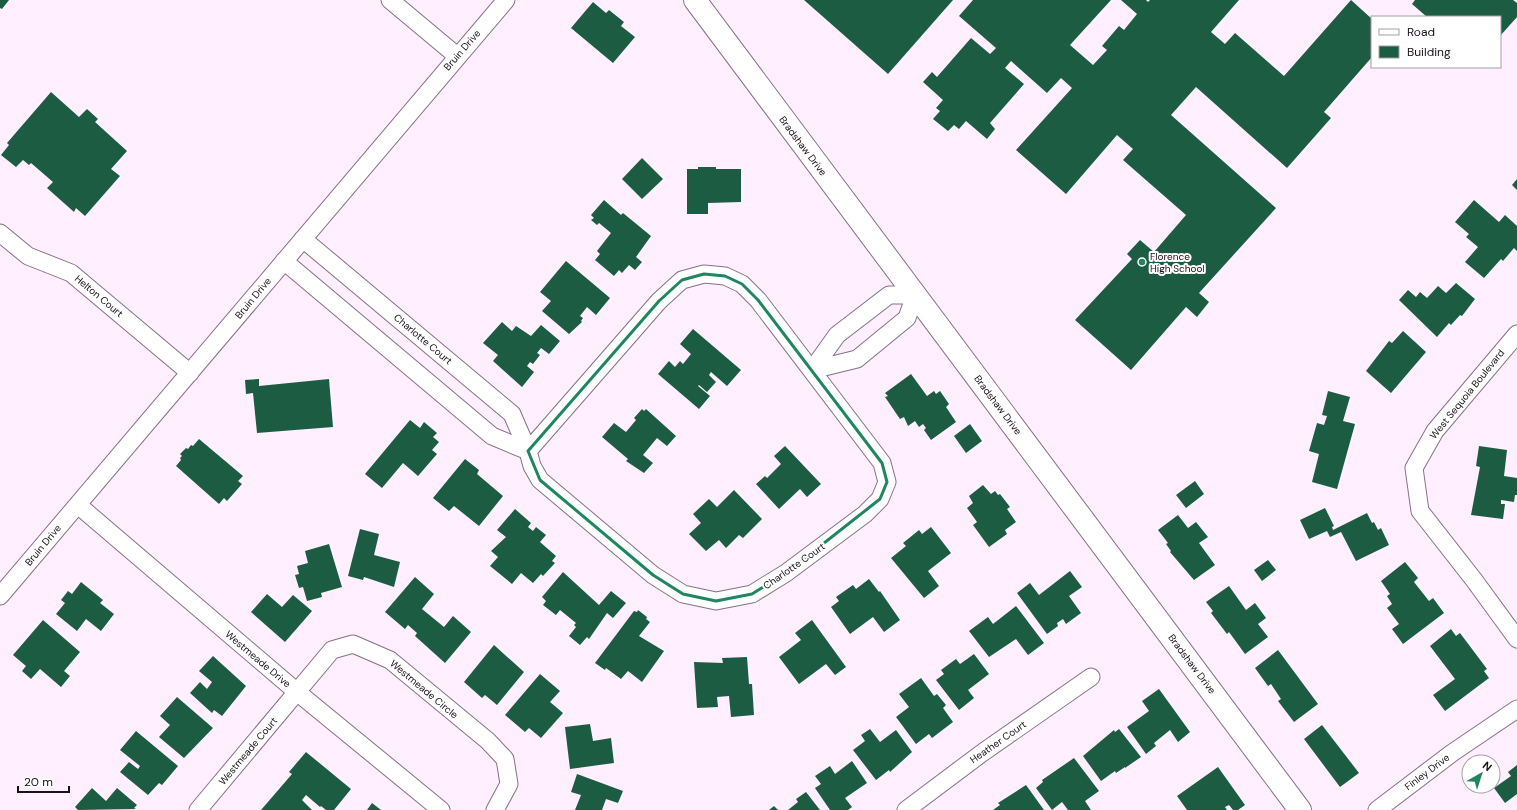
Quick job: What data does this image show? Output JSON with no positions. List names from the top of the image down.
{
  "streets": {
    "street": [
      "Bruin Drive",
      "Bradshaw Drive",
      "Helton Court",
      "Charlotte Court",
      "West Sequoia Boulevard",
      "Westmeade Drive",
      "Westmeade Circle",
      "Heather Court",
      "Westmeade Court",
      "Finley Drive"
    ]
  },
  "crossings": [
    ["Bruin Drive", "Helton Court"],
    ["Bruin Drive", "Charlotte Court"],
    ["Bruin Drive", "Westmeade Drive"],
    ["Westmeade Drive", "Westmeade Circle"],
    ["Westmeade Drive", "Westmeade Court"],
    ["Westmeade Circle", "Westmeade Court"]
  ],
  "places": ["Florence High School"],
  "legend": ["Road", "Building"],
  "scale_bar": "20 m",
  "north": "top right"
}
